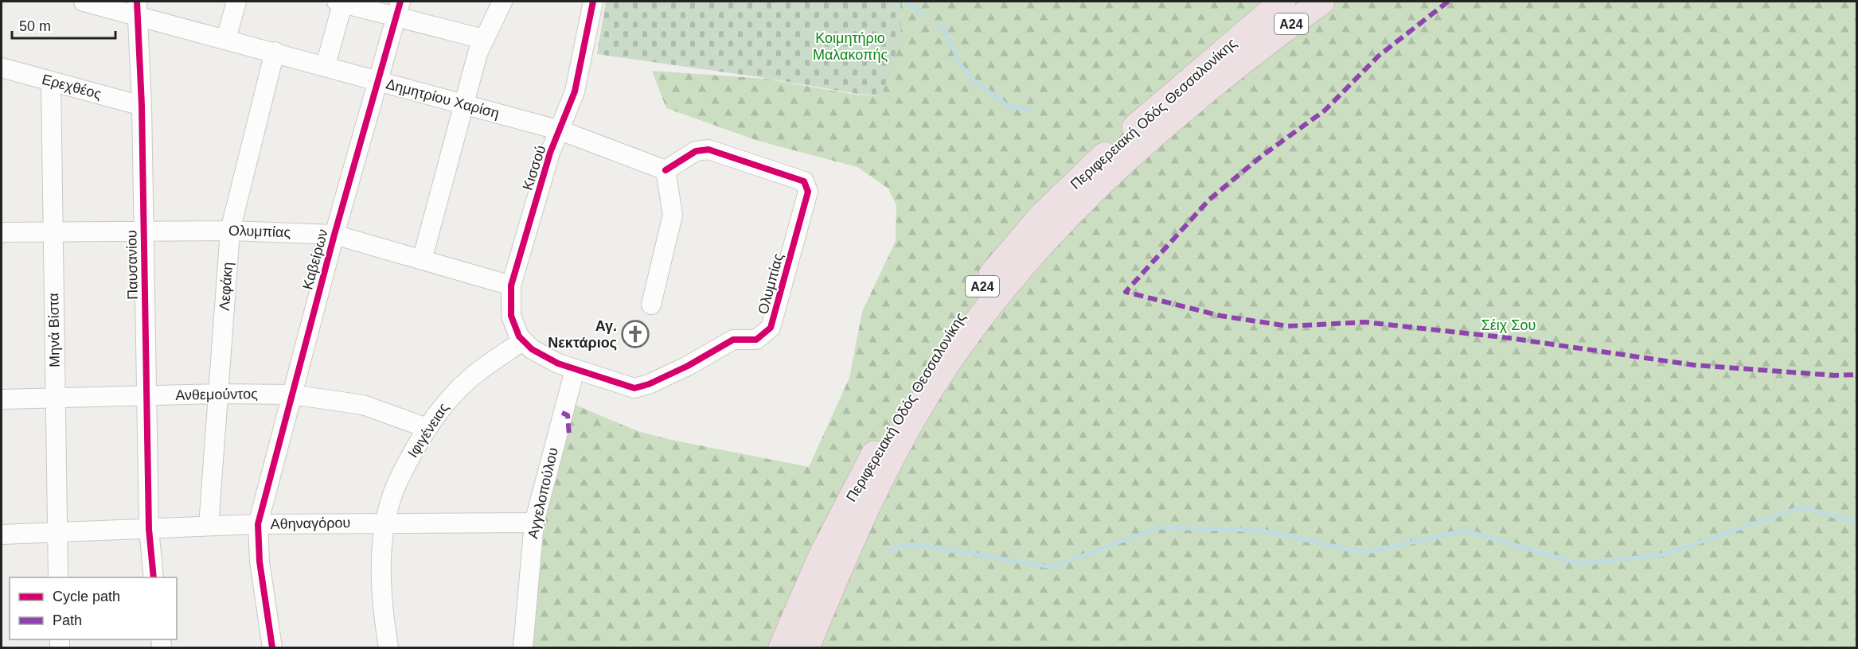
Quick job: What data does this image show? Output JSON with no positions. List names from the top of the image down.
{
  "streets": {
    "highway": ["Α24", "Περιφερειακή Οδός Θεσσαλονίκης"],
    "street": [
      "Ερεχθέος",
      "Δημητρίου Χαρίση",
      "Κισσού",
      "Ολυμπίας",
      "Καβείρων",
      "Παυσανίου",
      "Λεφάκη",
      "Μηνά Βίστα",
      "Ανθεμούντος",
      "Ιφιγένειας",
      "Αγγελοπούλου",
      "Αθηναγόρου"
    ]
  },
  "crossings": [
    ["Ερεχθέος", "Παυσανίου"],
    ["Ερεχθέος", "Μηνά Βίστα"],
    ["Δημητρίου Χαρίση", "Κισσού"],
    ["Δημητρίου Χαρίση", "Ολυμπίας"],
    ["Δημητρίου Χαρίση", "Καβείρων"],
    ["Δημητρίου Χαρίση", "Παυσανίου"],
    ["Δημητρίου Χαρίση", "Λεφάκη"],
    ["Κισσού", "Ολυμπίας"],
    ["Κισσού", "Ιφιγένειας"],
    ["Ολυμπίας", "Καβείρων"],
    ["Ολυμπίας", "Παυσανίου"],
    ["Ολυμπίας", "Λεφάκη"],
    ["Ολυμπίας", "Μηνά Βίστα"],
    ["Ολυμπίας", "Ιφιγένειας"],
    ["Ολυμπίας", "Αγγελοπούλου"],
    ["Καβείρων", "Ανθεμούντος"],
    ["Καβείρων", "Αθηναγόρου"],
    ["Παυσανίου", "Ανθεμούντος"],
    ["Παυσανίου", "Αθηναγόρου"],
    ["Λεφάκη", "Ανθεμούντος"],
    ["Λεφάκη", "Αθηναγόρου"],
    ["Μηνά Βίστα", "Ανθεμούντος"],
    ["Μηνά Βίστα", "Αθηναγόρου"],
    ["Ανθεμούντος", "Ιφιγένειας"],
    ["Ιφιγένειας", "Αθηναγόρου"],
    ["Αγγελοπούλου", "Αθηναγόρου"]
  ],
  "parks": ["Κοιμητήριο Μαλακοπής", "Σέιχ Σου"],
  "places": {
    "church": ["Αγ. Νεκτάριος"]
  },
  "legend": ["Cycle path", "Path"],
  "scale_bar": "50 m"
}
